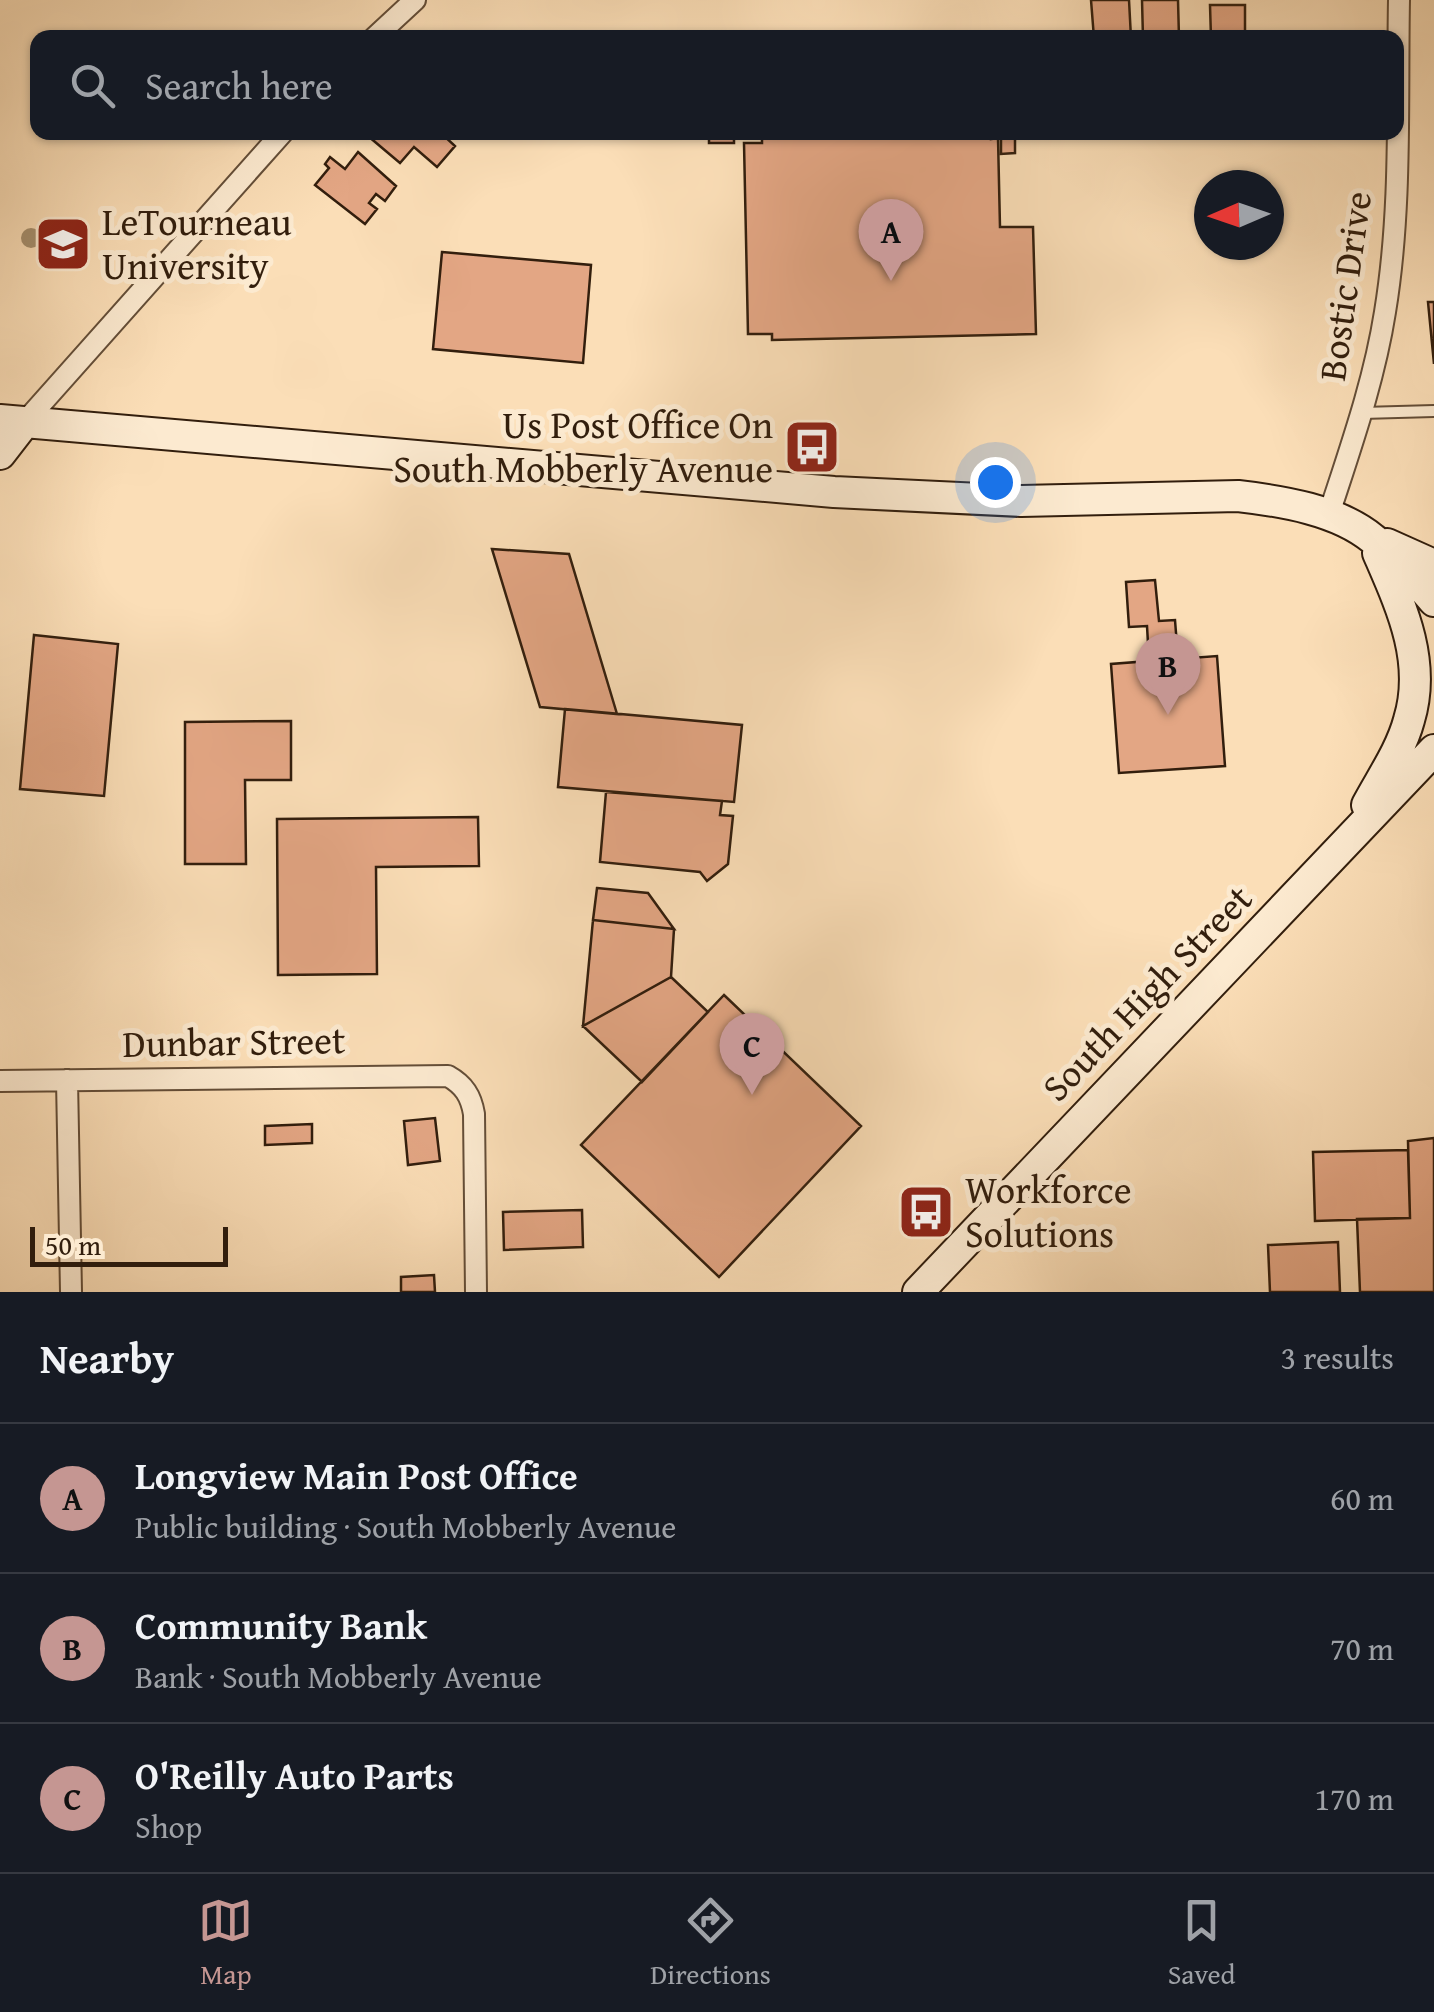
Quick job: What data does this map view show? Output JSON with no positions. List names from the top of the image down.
{
  "streets": {
    "main road": ["South High Street"],
    "street": ["Bostic Drive", "Dunbar Street"]
  },
  "places": {
    "school or university": ["LeTourneau University"],
    "bus stop": ["Us Post Office On South Mobberly Avenue", "Workforce Solutions"]
  },
  "scale_bar": "50 m",
  "north": "left",
  "page": {
    "search": "Search here",
    "pins": ["A", "B", "C"],
    "scale": "50 m",
    "heading": ["Nearby", "3 results"],
    "list": [
      {
        "mark": "A",
        "name": "Longview Main Post Office",
        "note": "Public building · South Mobberly Avenue",
        "value": "60 m"
      },
      {
        "mark": "B",
        "name": "Community Bank",
        "note": "Bank · South Mobberly Avenue",
        "value": "70 m"
      },
      {
        "mark": "C",
        "name": "O'Reilly Auto Parts",
        "note": "Shop",
        "value": "170 m"
      }
    ],
    "nav": ["Map", "Directions", "Saved"]
  }
}
